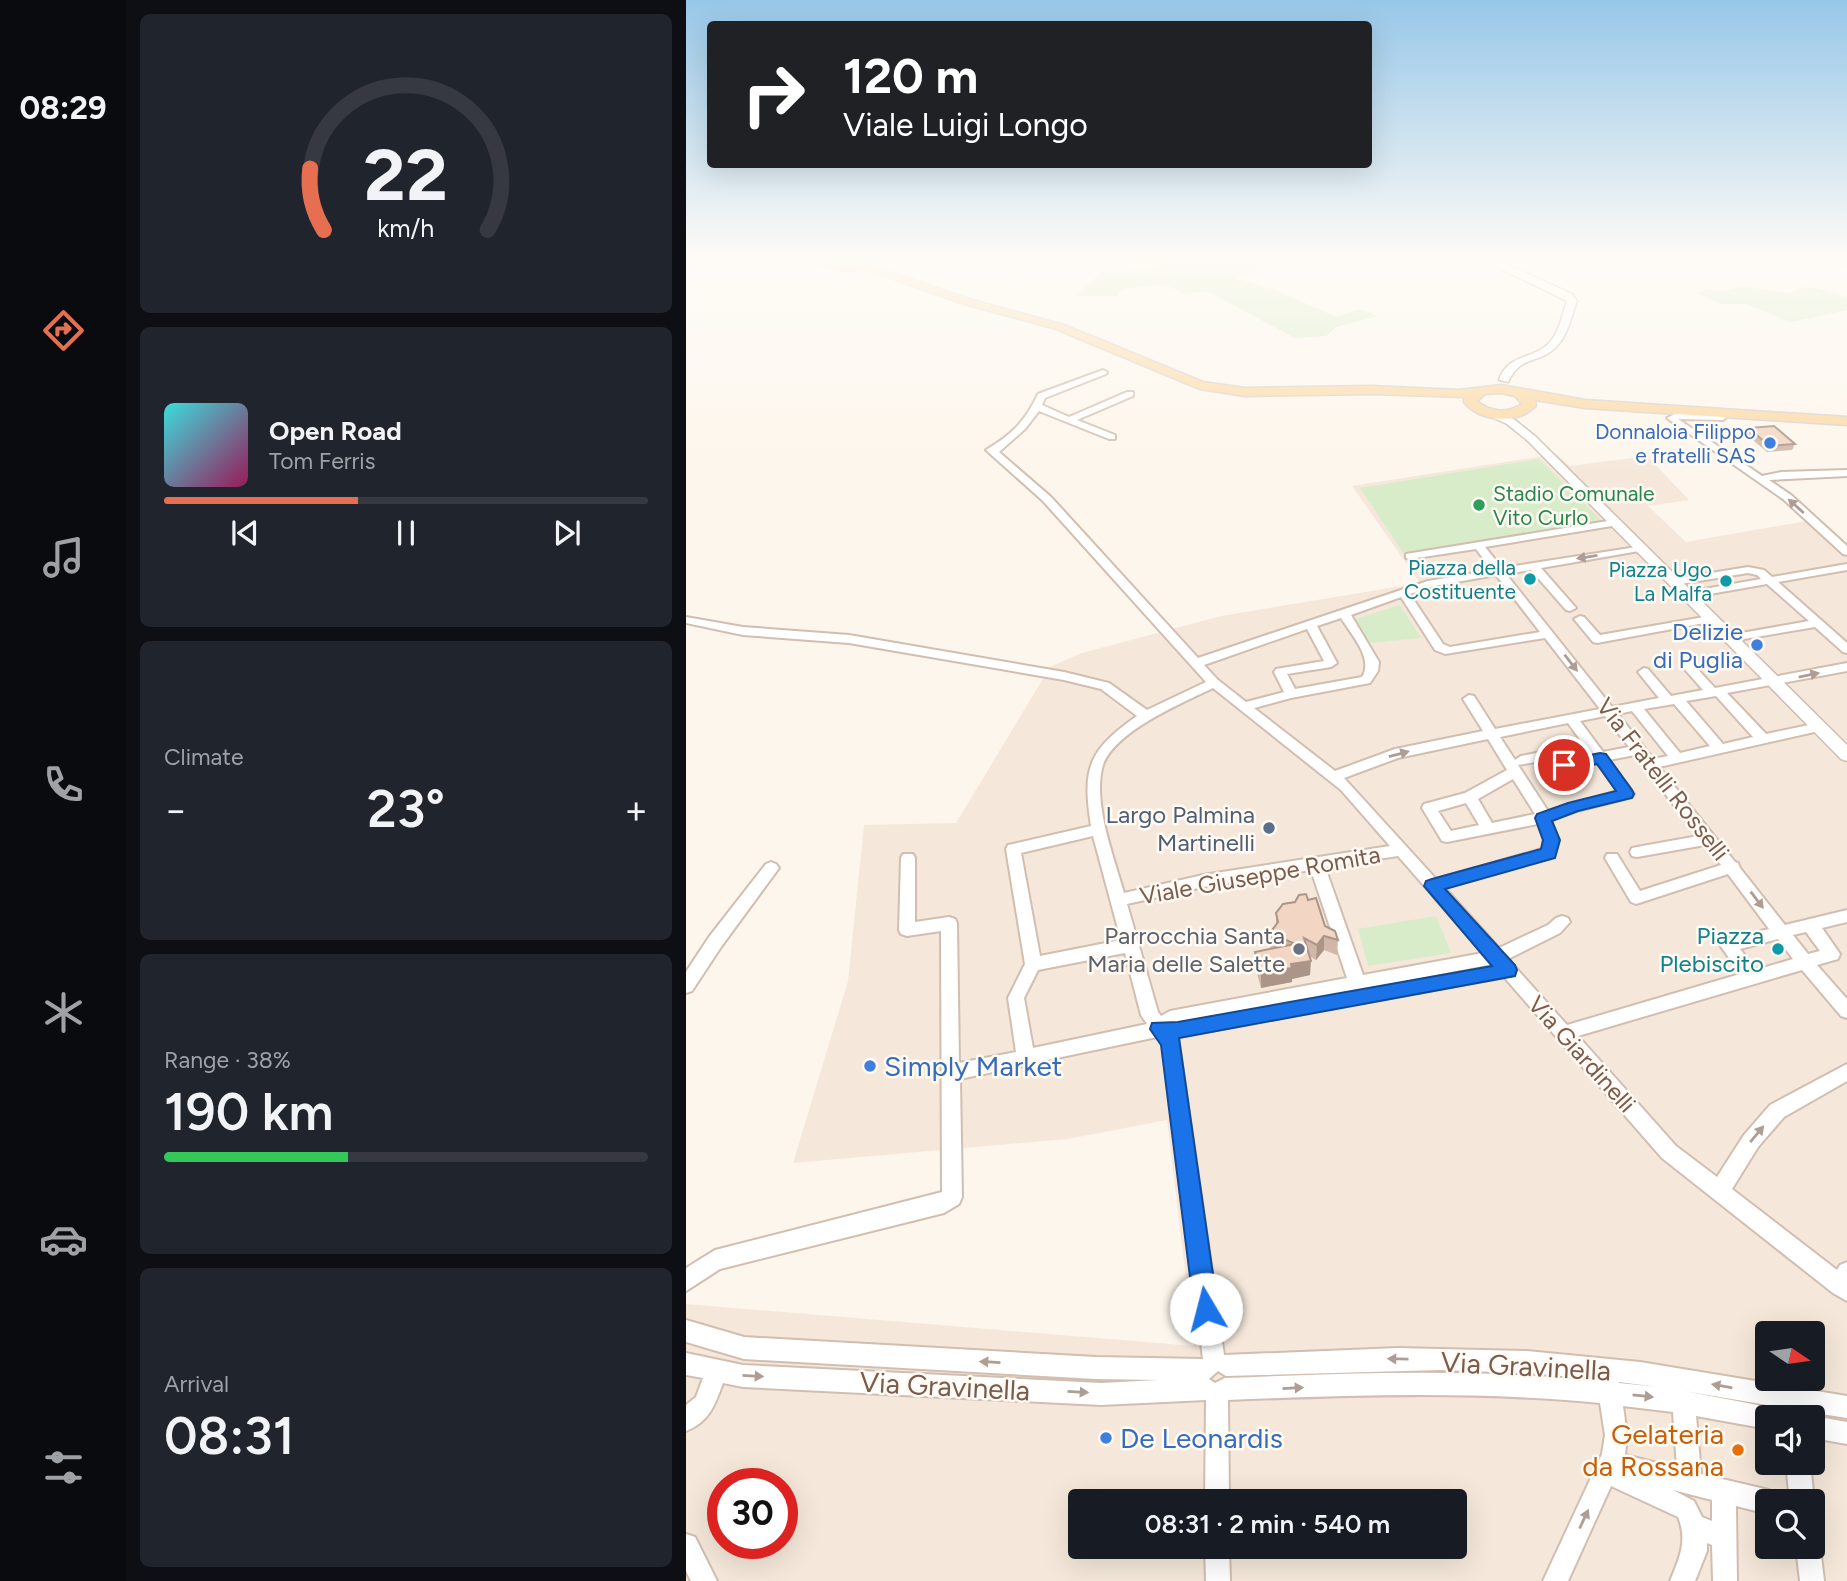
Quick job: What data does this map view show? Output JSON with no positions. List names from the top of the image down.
{
  "streets": {
    "street": [
      "Via Fratelli Rosselli",
      "Viale Giuseppe Romita",
      "Via Giardinelli",
      "Via Gravinella"
    ]
  },
  "crossings": [
    ["Viale Giuseppe Romita", "Via Giardinelli"]
  ],
  "places": [
    "Donnaloia Filippo e fratelli SAS",
    "Stadio Comunale Vito Curlo",
    "Piazza della Costituente",
    "Piazza Ugo La Malfa",
    "Delizie di Puglia",
    "Largo Palmina Martinelli",
    "Parrocchia Santa Maria delle Salette",
    "Piazza Plebiscito",
    "Simply Market",
    "De Leonardis",
    "Gelateria da Rossana"
  ],
  "north": "right",
  "page": {
    "tabs": "08:29",
    "turn": ["120 m", "Viale Luigi Longo"],
    "song": ["Open Road", "Tom Ferris"],
    "tile": [
      "Climate",
      ["Range · 38%", "190 km"],
      ["Arrival", "08:31"]
    ],
    "heat": ["−", "23°", "+"],
    "limit": "30",
    "trip": "08:31 · 2 min · 540 m",
    "gauge": ["22", "km/h"]
  }
}
